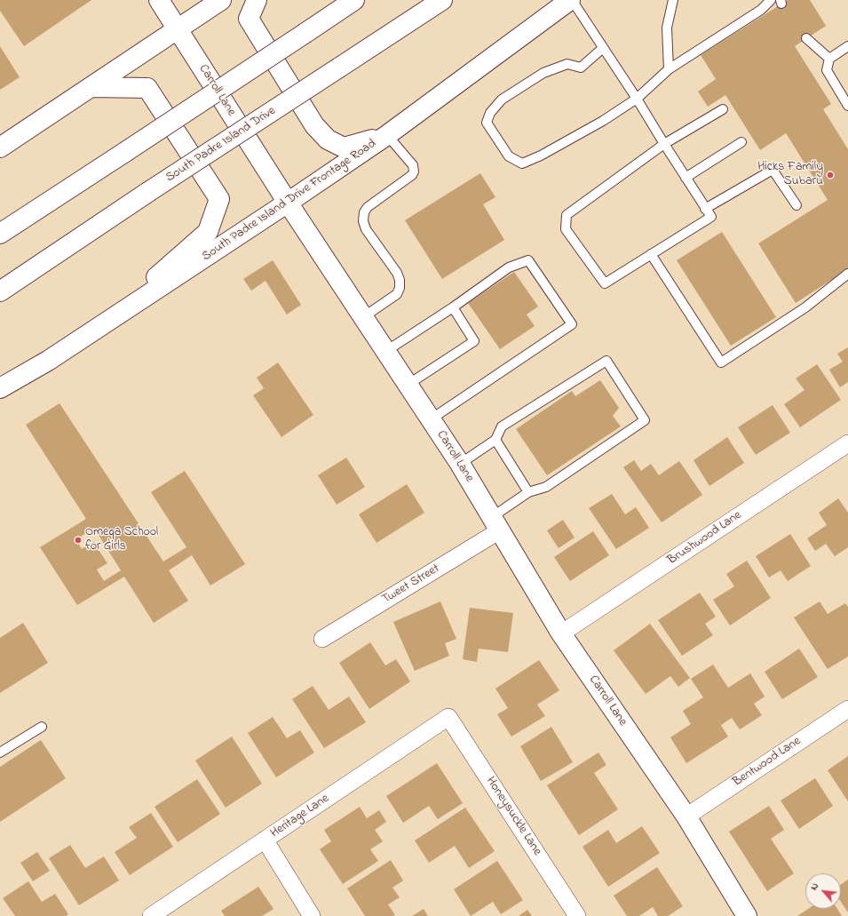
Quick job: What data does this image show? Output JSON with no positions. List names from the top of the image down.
{
  "streets": {
    "main road": ["Carroll Lane", "South Padre Island Drive", "South Padre Island Drive Frontage Road"],
    "street": [
      "Brushwood Lane",
      "Tweet Street",
      "Bentwood Lane",
      "Heritage Lane",
      "Honeysuckle Lane"
    ]
  },
  "crossings": [
    ["Carroll Lane", "South Padre Island Drive Frontage Road"],
    ["Carroll Lane", "Brushwood Lane"],
    ["Carroll Lane", "Tweet Street"],
    ["Carroll Lane", "Bentwood Lane"],
    ["Heritage Lane", "Honeysuckle Lane"]
  ],
  "places": ["Hicks Family Subaru", "Omega School for Girls"],
  "north": "top left"
}
